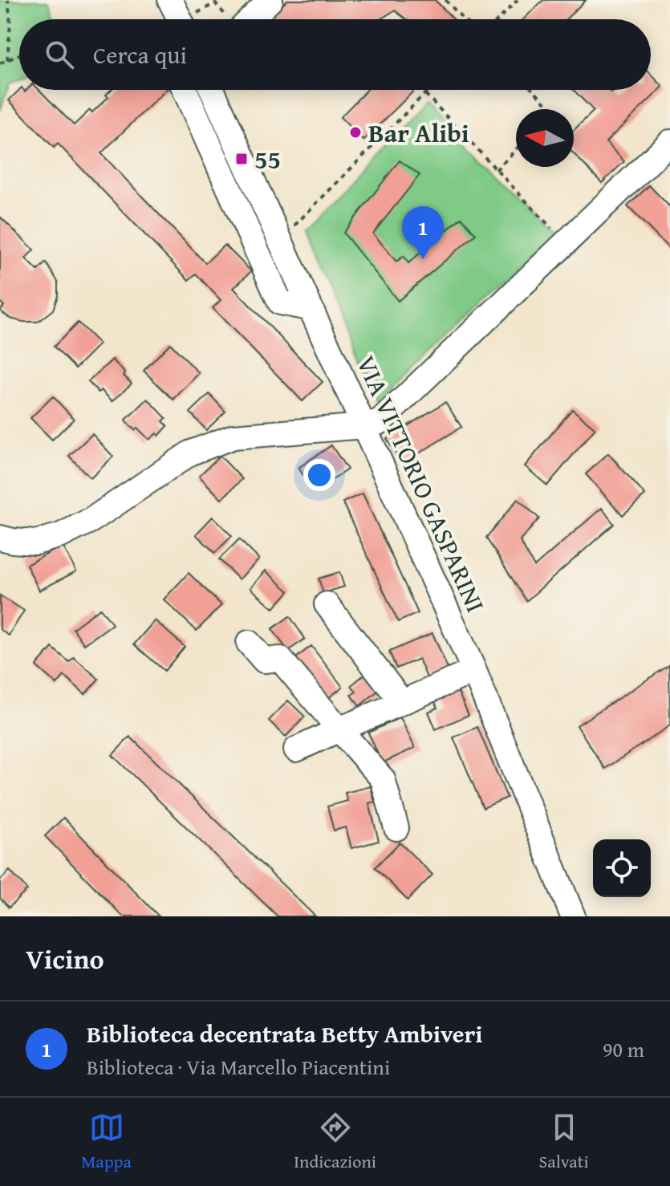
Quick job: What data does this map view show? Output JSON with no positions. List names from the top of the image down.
{
  "streets": {
    "street": ["VIA VITTORIO GASPARINI"]
  },
  "places": {
    "other": ["Bar Alibi"],
    "transit": ["55"]
  },
  "north": "left",
  "page": {
    "search": "Cerca qui",
    "pins": "1",
    "heading": "Vicino",
    "list": [
      {
        "mark": "1",
        "name": "Biblioteca decentrata Betty Ambiveri",
        "note": "Biblioteca · Via Marcello Piacentini",
        "value": "90 m"
      }
    ],
    "nav": ["Mappa", "Indicazioni", "Salvati"]
  }
}
